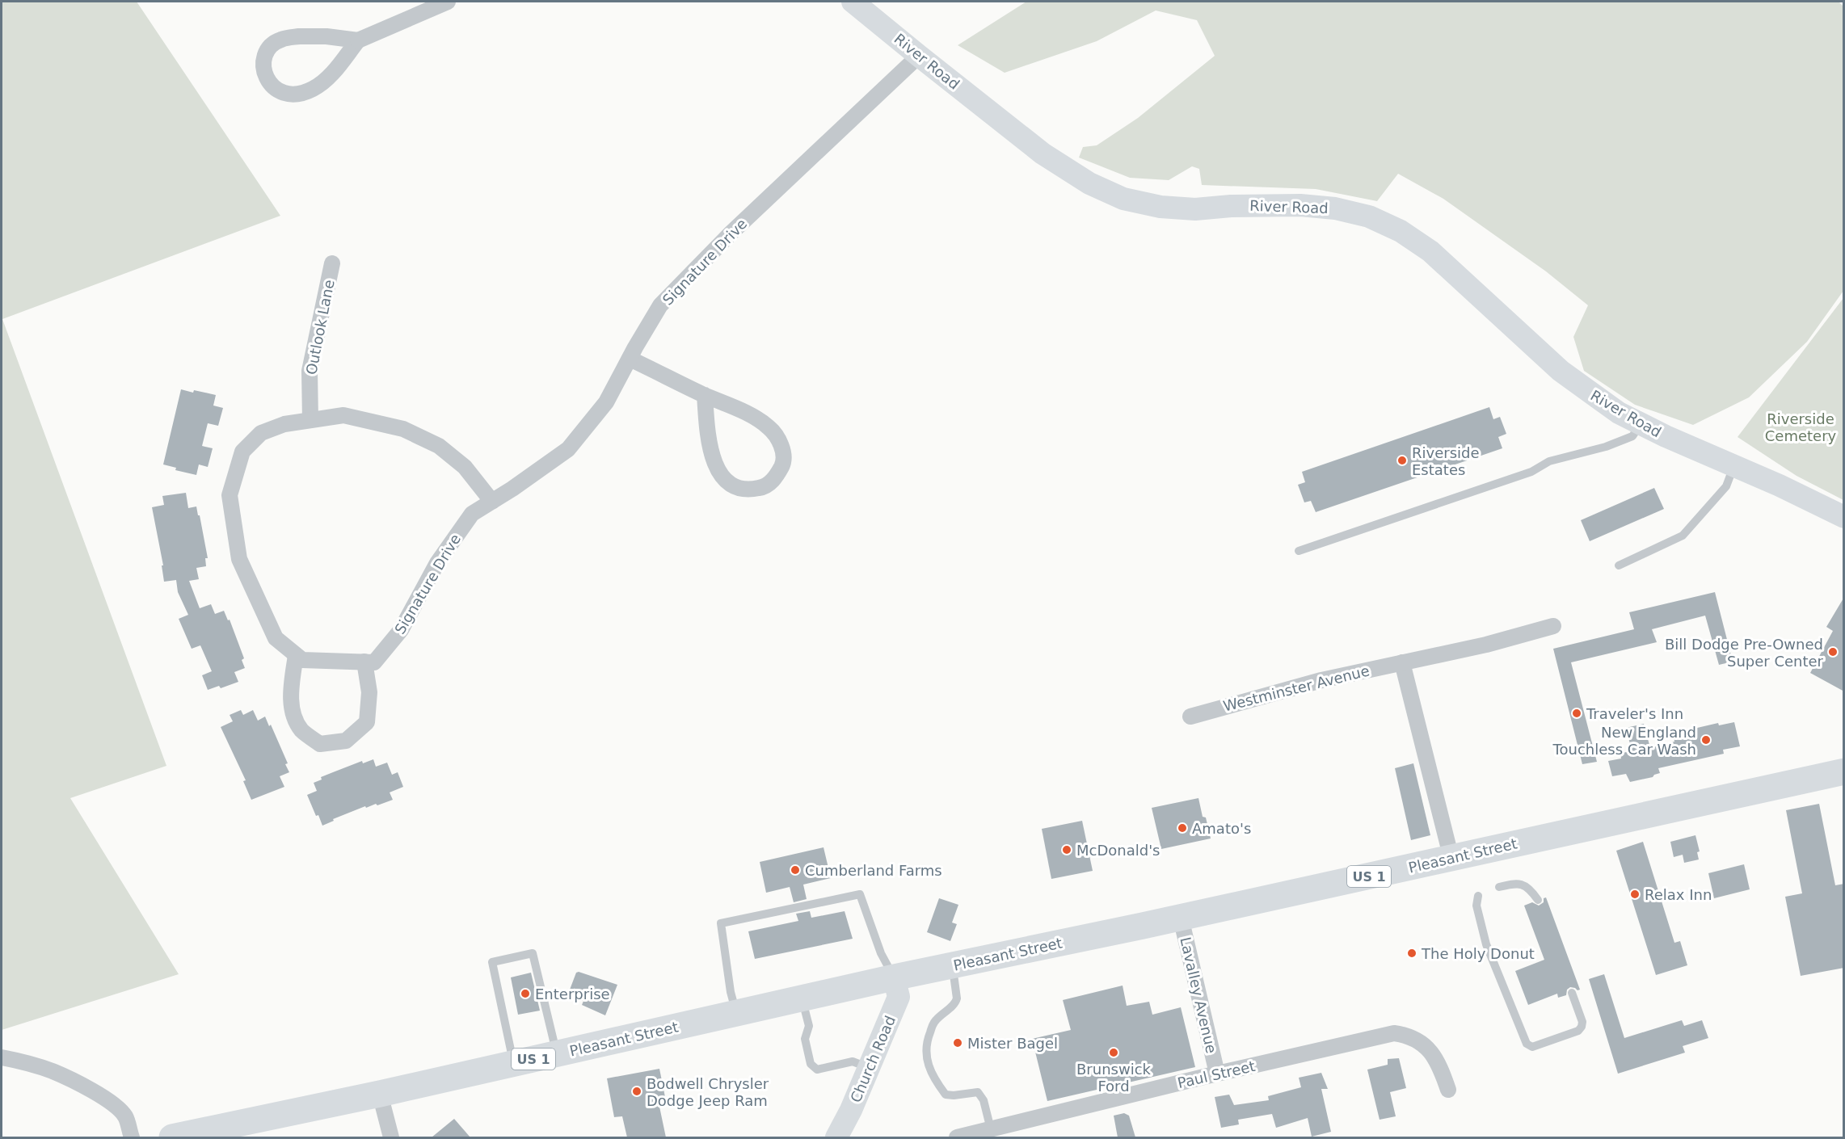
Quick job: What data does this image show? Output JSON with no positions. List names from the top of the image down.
{
  "streets": {
    "highway": ["Pleasant Street", "US 1"],
    "street": [
      "River Road",
      "Signature Drive",
      "Outlook Lane",
      "Westminster Avenue",
      "Lavalley Avenue",
      "Church Road",
      "Paul Street"
    ]
  },
  "crossings": [
    ["River Road", "Signature Drive"],
    ["Pleasant Street", "Lavalley Avenue"],
    ["Pleasant Street", "Church Road"],
    ["Lavalley Avenue", "Paul Street"]
  ],
  "parks": ["Riverside Cemetery"],
  "places": [
    "Riverside Estates",
    "Bill Dodge Pre-Owned Super Center",
    "Traveler's Inn",
    "New England Touchless Car Wash",
    "Amato's",
    "McDonald's",
    "Cumberland Farms",
    "Relax Inn",
    "The Holy Donut",
    "Enterprise",
    "Mister Bagel",
    "Brunswick Ford",
    "Bodwell Chrysler Dodge Jeep Ram"
  ]
}
